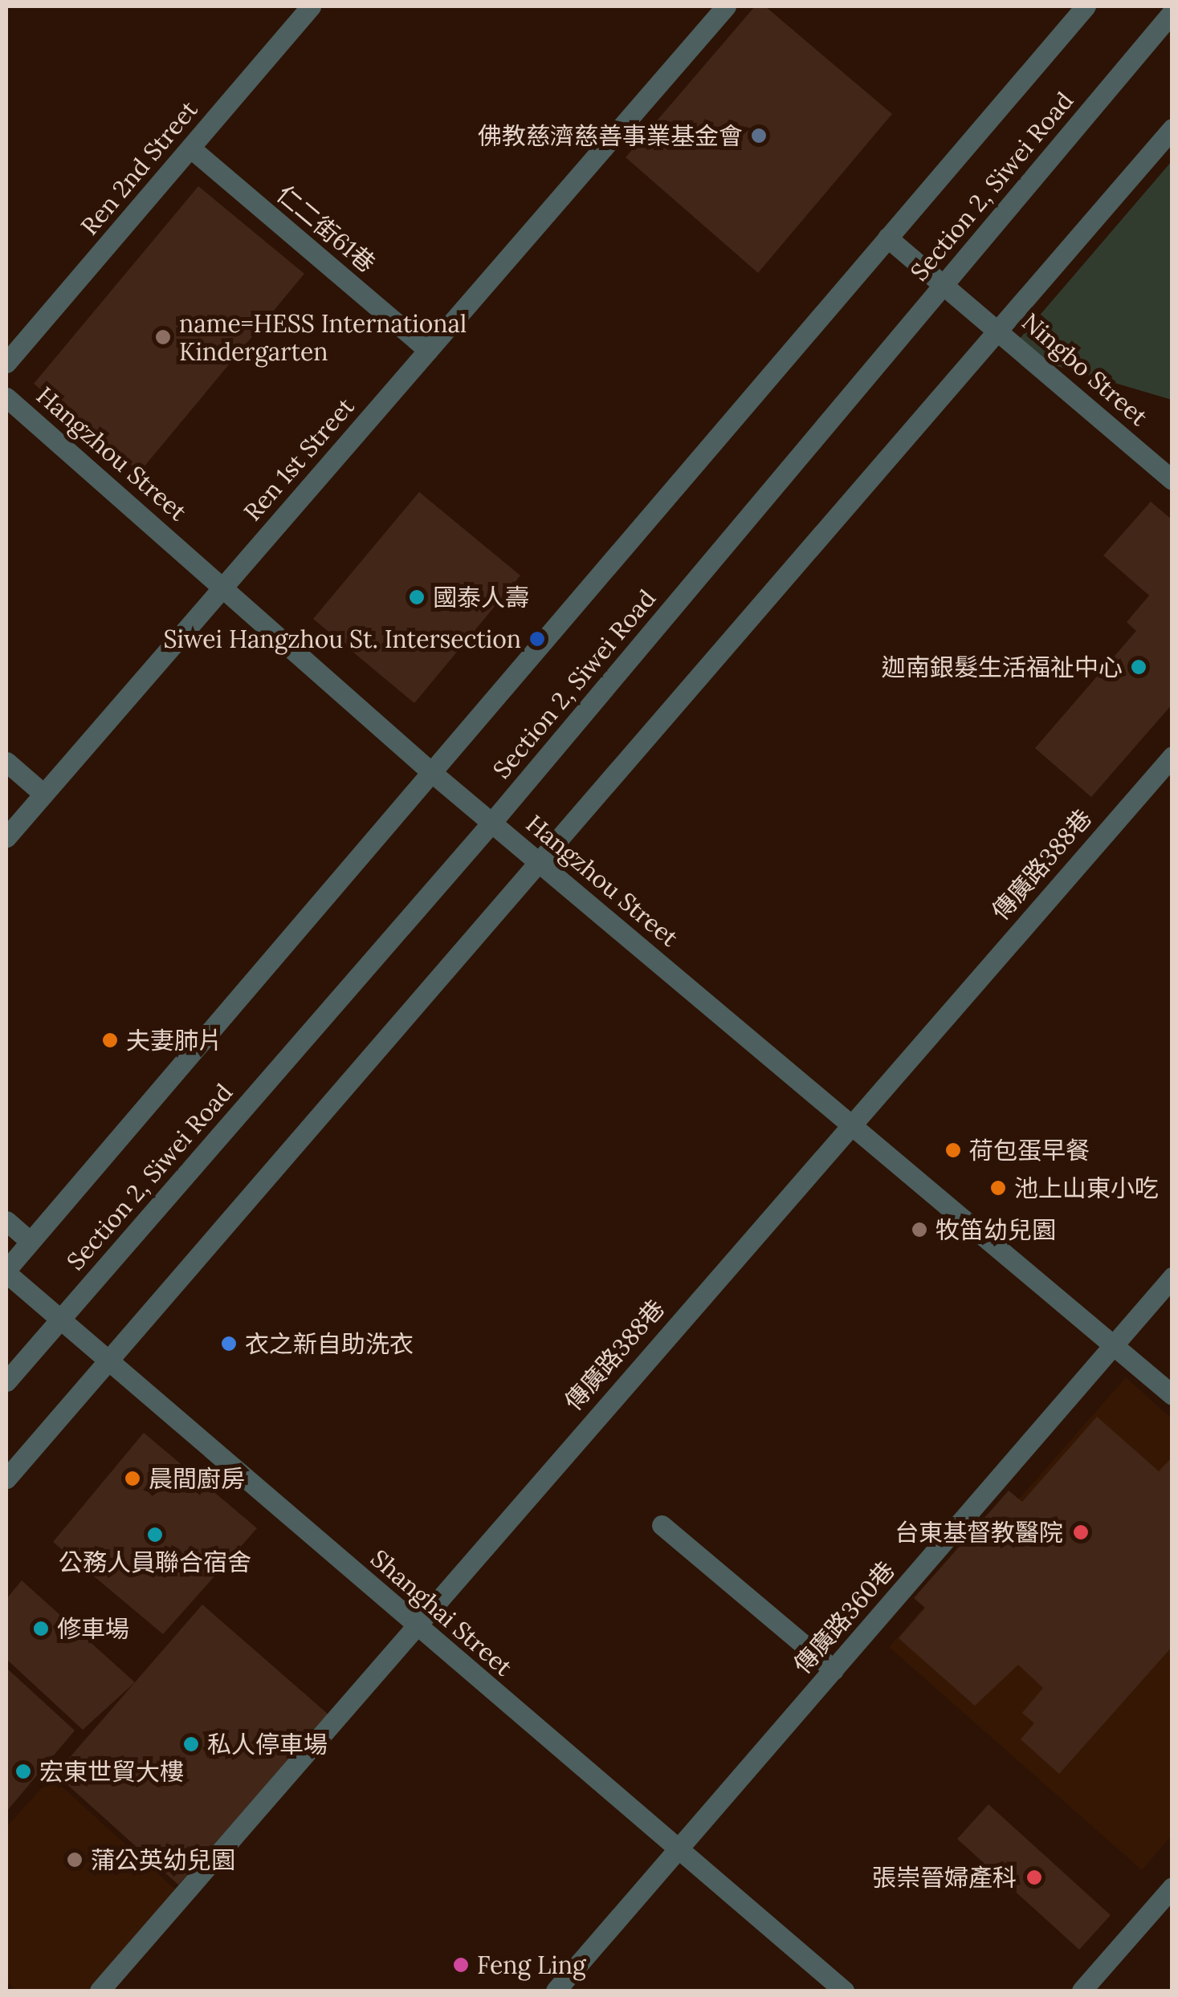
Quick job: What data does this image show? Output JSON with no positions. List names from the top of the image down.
{
  "streets": {
    "street": [
      "Ren 2nd Street",
      "Section 2, Siwei Road",
      "仁二街61巷",
      "Ningbo Street",
      "Hangzhou Street",
      "Ren 1st Street",
      "傳廣路388巷",
      "Shanghai Street",
      "傳廣路360巷"
    ]
  },
  "crossings": [
    ["Ren 2nd Street", "仁二街61巷"],
    ["Section 2, Siwei Road", "Ningbo Street"],
    ["Section 2, Siwei Road", "Hangzhou Street"],
    ["Section 2, Siwei Road", "Shanghai Street"],
    ["仁二街61巷", "Ren 1st Street"],
    ["Hangzhou Street", "Ren 1st Street"],
    ["Hangzhou Street", "傳廣路388巷"],
    ["Hangzhou Street", "傳廣路360巷"],
    ["傳廣路388巷", "Shanghai Street"],
    ["Shanghai Street", "傳廣路360巷"]
  ],
  "places": [
    "佛教慈濟慈善事業基金會",
    "name=HESS International Kindergarten",
    "國泰人壽",
    "Siwei Hangzhou St. Intersection",
    "迦南銀髮生活福祉中心",
    "夫妻肺片",
    "荷包蛋早餐",
    "池上山東小吃",
    "牧笛幼兒園",
    "衣之新自助洗衣",
    "晨間廚房",
    "台東基督教醫院",
    "公務人員聯合宿舍",
    "修車場",
    "私人停車場",
    "宏東世貿大樓",
    "蒲公英幼兒園",
    "張崇晉婦產科",
    "Feng Ling"
  ]
}
